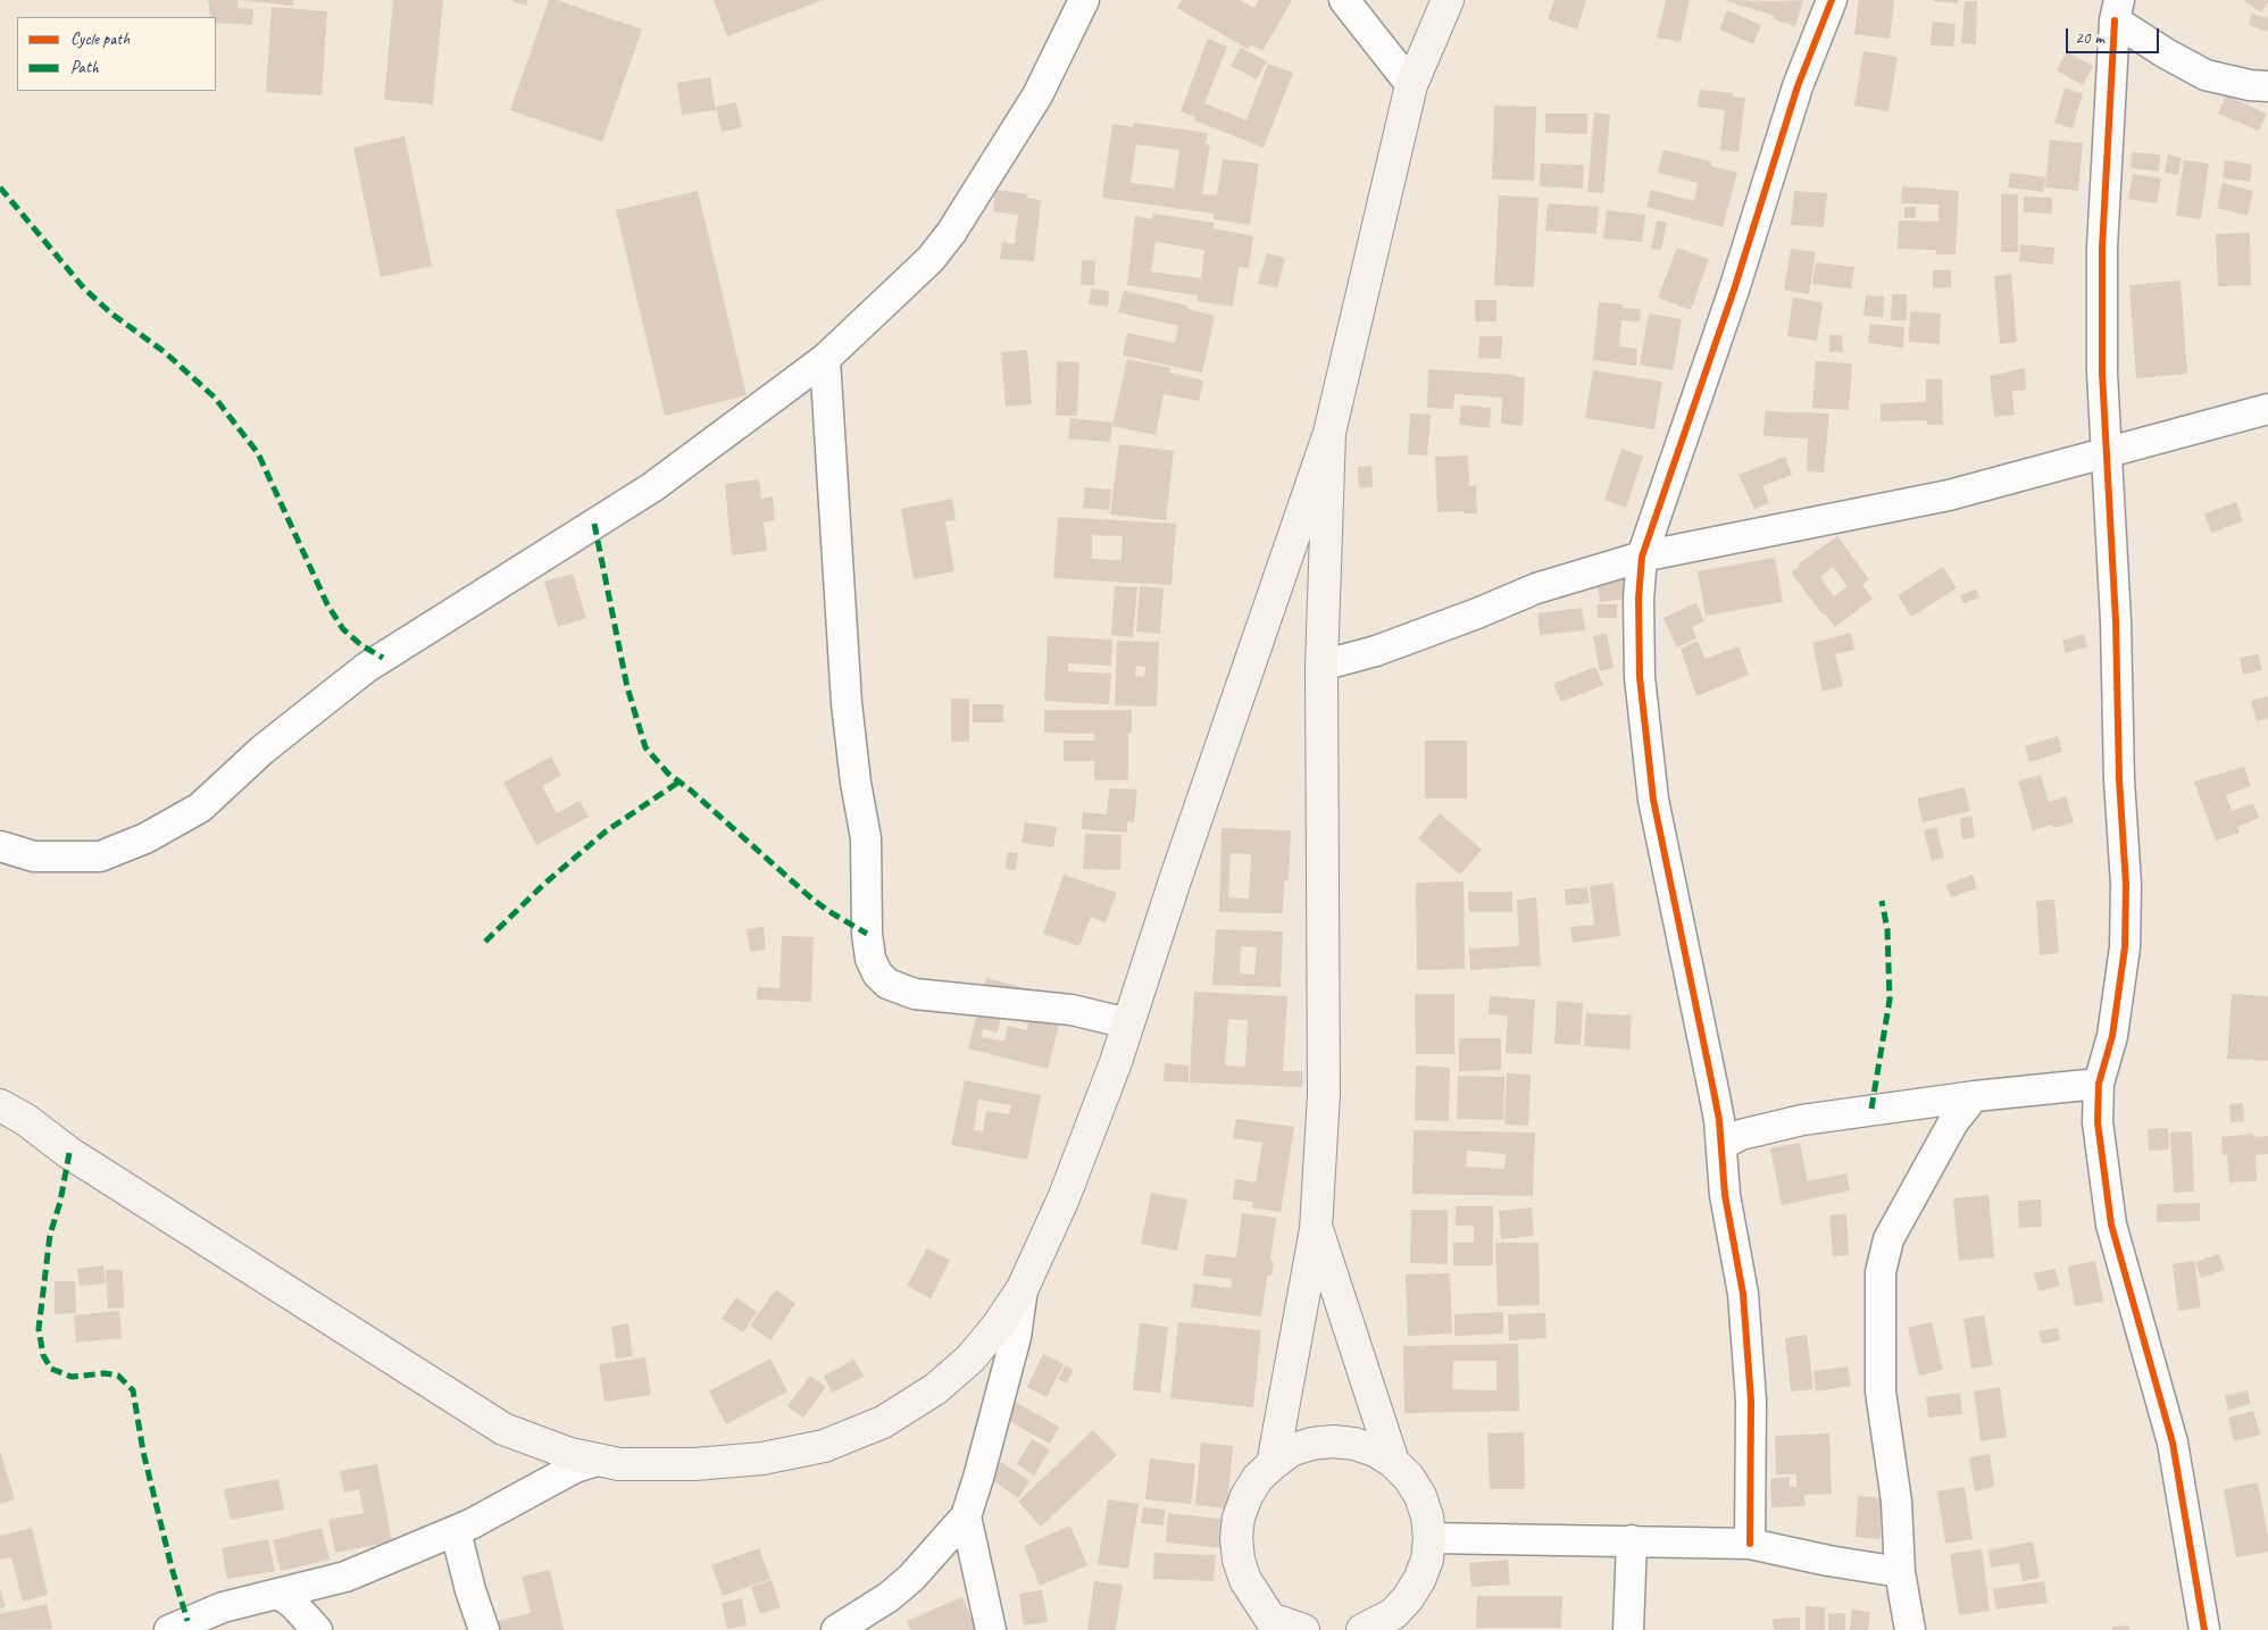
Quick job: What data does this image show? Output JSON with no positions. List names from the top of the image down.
{
  "legend": ["Cycle path", "Path"],
  "scale_bar": "20 m"
}
